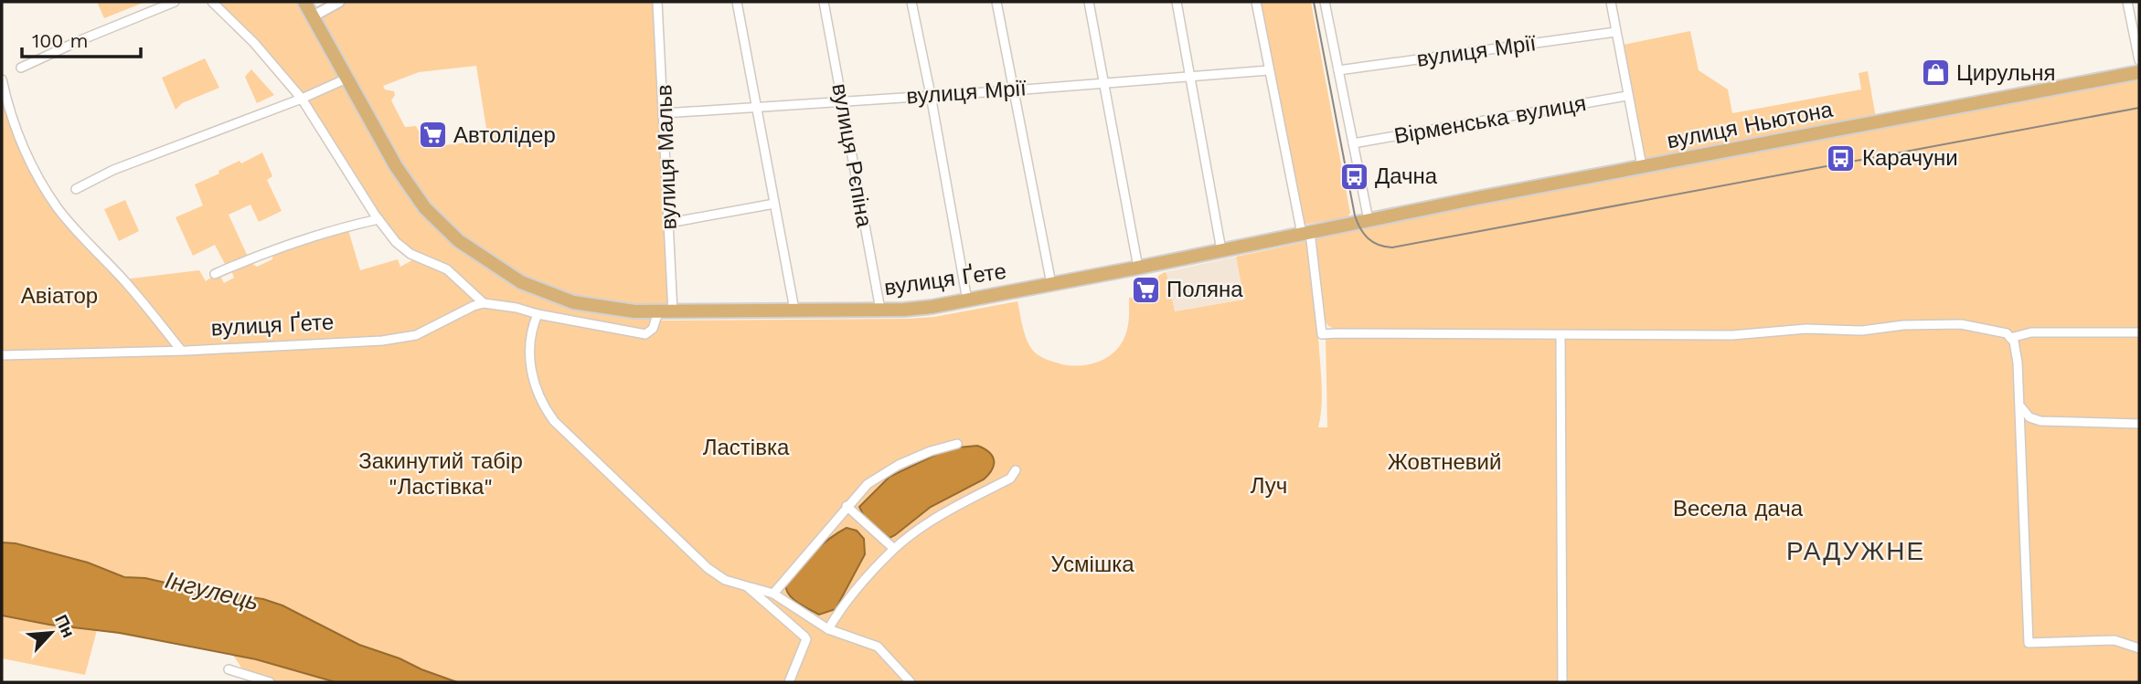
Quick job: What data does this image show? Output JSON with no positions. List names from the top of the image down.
{
  "streets": {
    "main road": ["вулиця Ньютона", "вулиця Ґете"],
    "street": [
      "вулиця Мрії",
      "Вірменська вулиця",
      "вулиця Рєпіна",
      "вулиця Мальв"
    ]
  },
  "crossings": [
    ["вулиця Мрії", "вулиця Рєпіна"],
    ["вулиця Мрії", "вулиця Мальв"],
    ["вулиця Ньютона", "вулиця Ґете"],
    ["вулиця Рєпіна", "вулиця Ґете"],
    ["вулиця Мальв", "вулиця Ґете"]
  ],
  "districts": ["РАДУЖНЕ"],
  "water": ["Інгулець"],
  "parks": [
    "Авіатор",
    "Ластівка",
    "Закинутий табір \"Ластівка\"",
    "Жовтневий",
    "Луч",
    "Весела дача",
    "Усмішка"
  ],
  "places": {
    "shop": ["Цирульня"],
    "supermarket": ["Автолідер", "Поляна"],
    "bus stop": ["Карачуни", "Дачна"]
  },
  "scale_bar": "100 m",
  "north": "top right"
}
